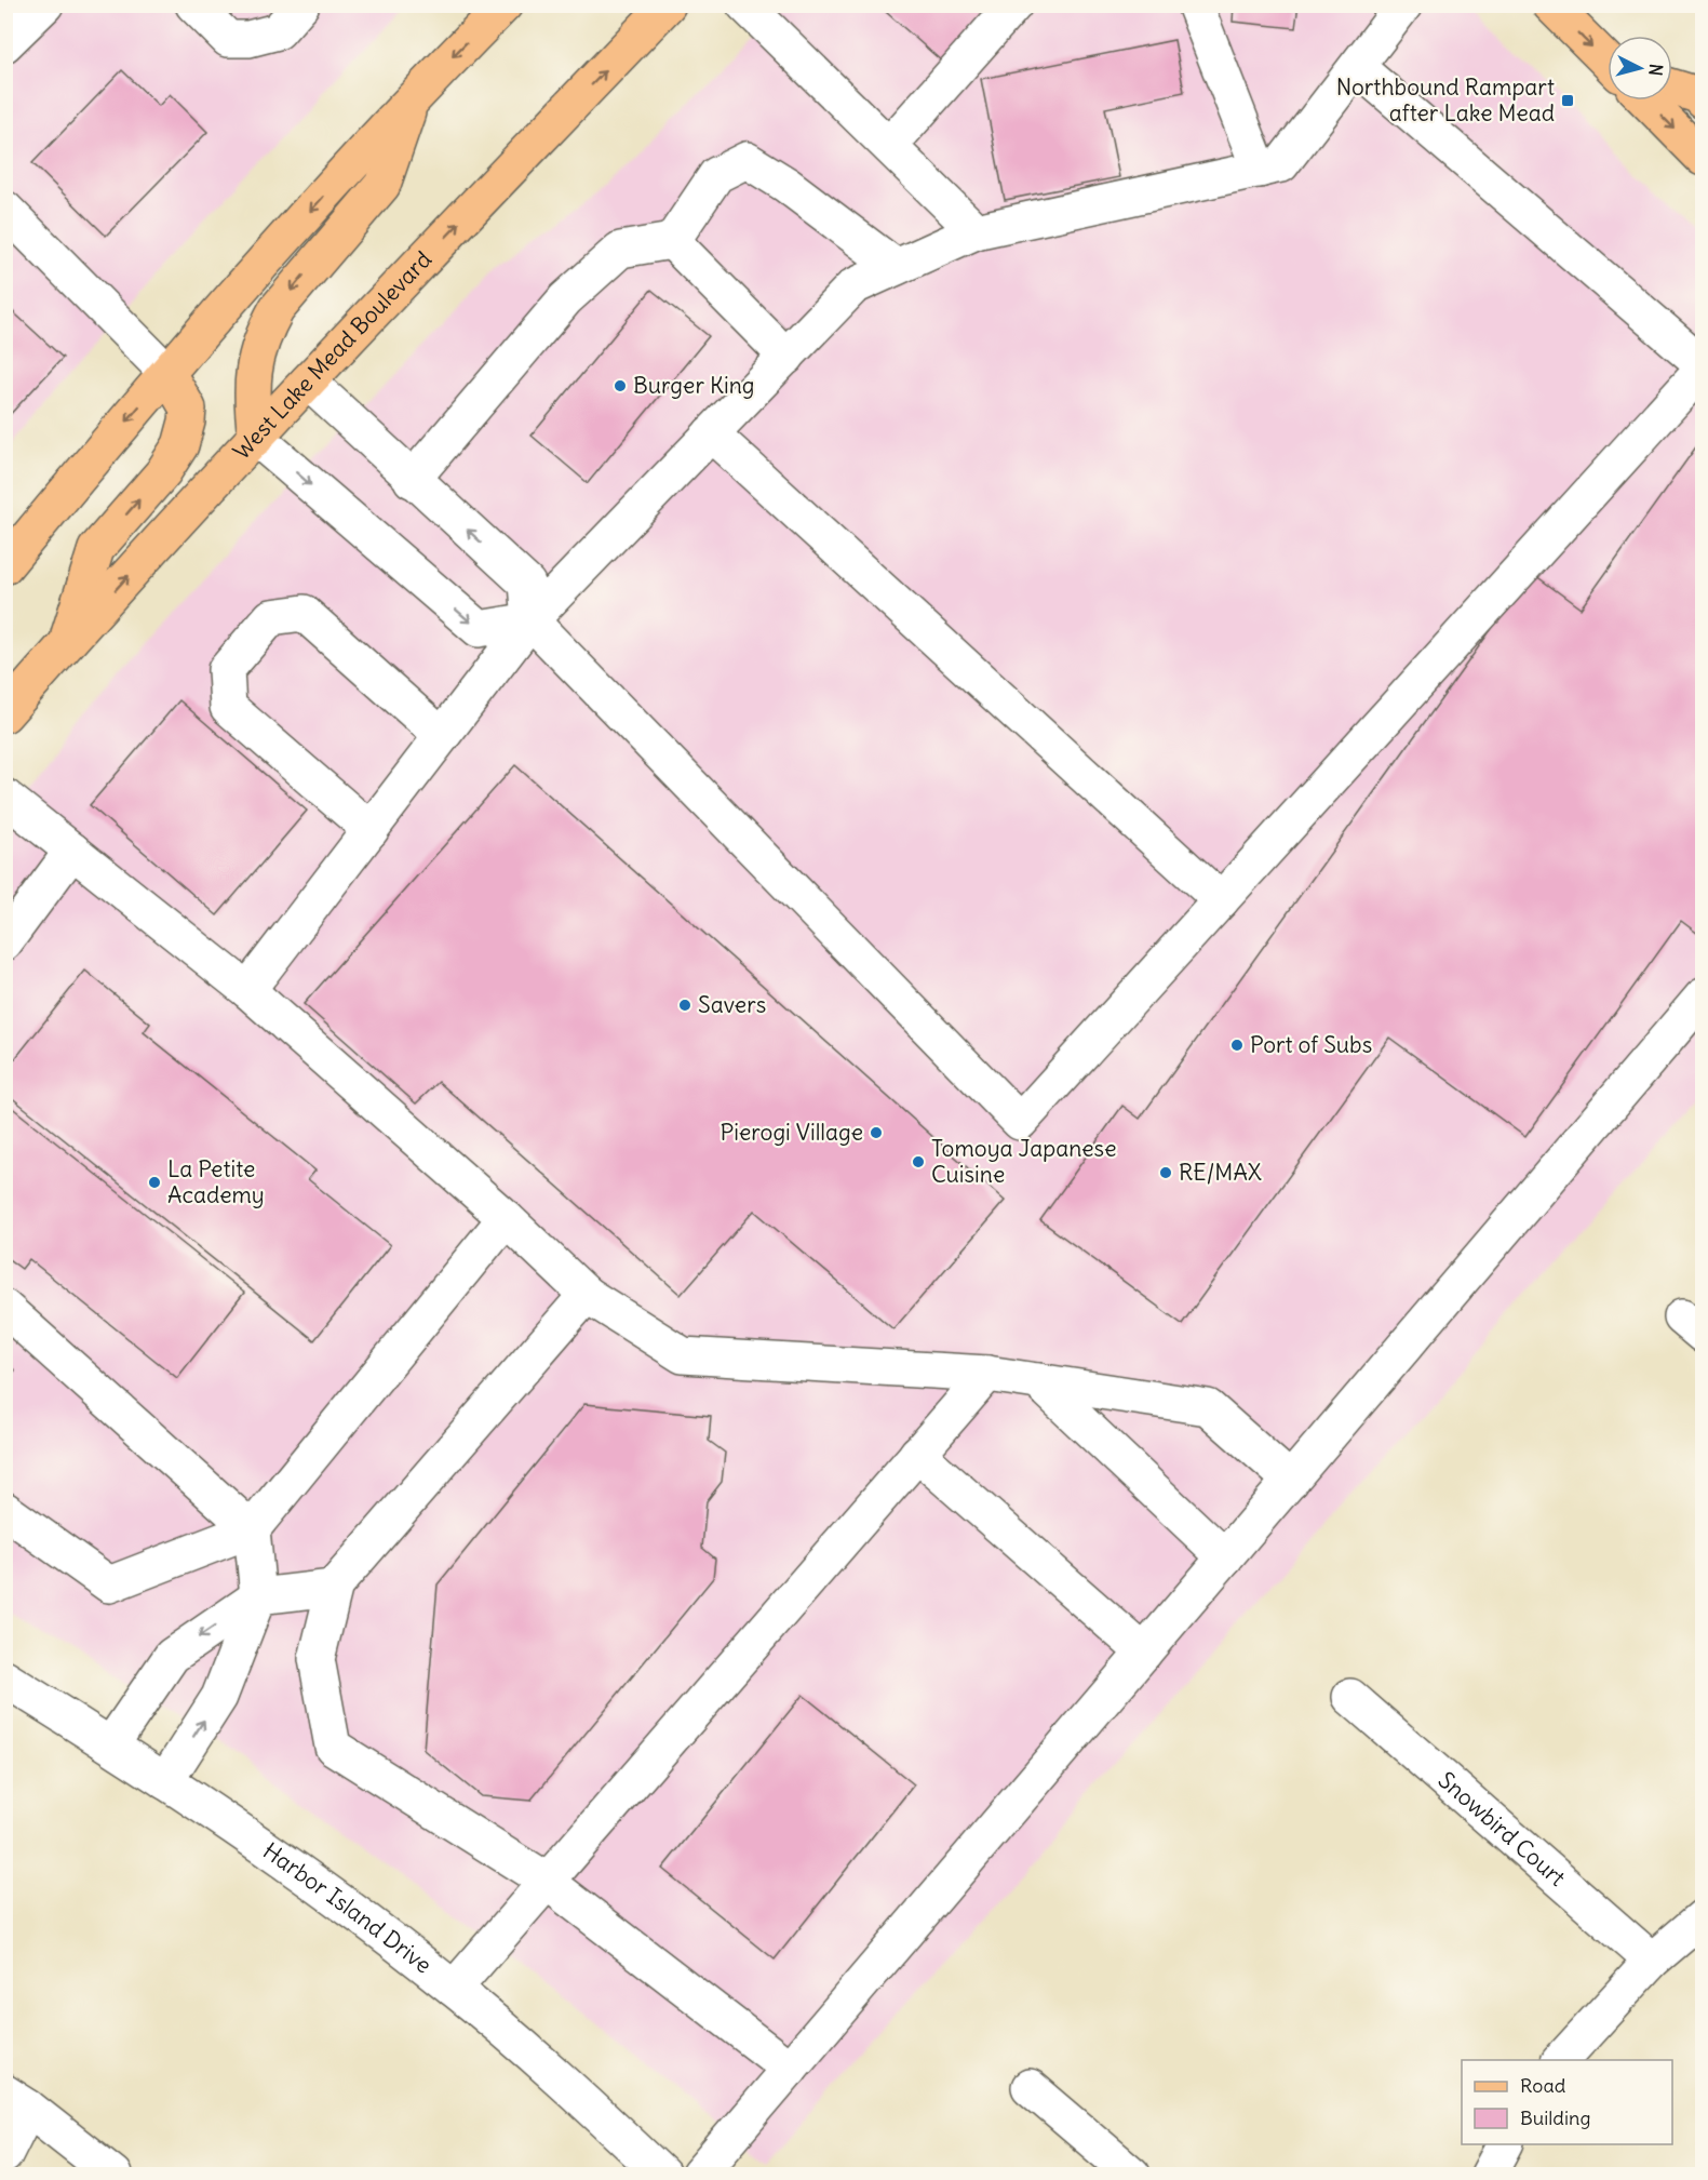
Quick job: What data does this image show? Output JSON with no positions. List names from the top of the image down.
{
  "streets": {
    "main road": ["West Lake Mead Boulevard"],
    "street": ["Snowbird Court", "Harbor Island Drive"]
  },
  "places": {
    "transit": ["Northbound Rampart after Lake Mead"],
    "other": [
      "Burger King",
      "Savers",
      "Port of Subs",
      "Pierogi Village",
      "Tomoya Japanese Cuisine",
      "RE/MAX",
      "La Petite Academy"
    ]
  },
  "legend": ["Road", "Building"],
  "north": "right"
}
